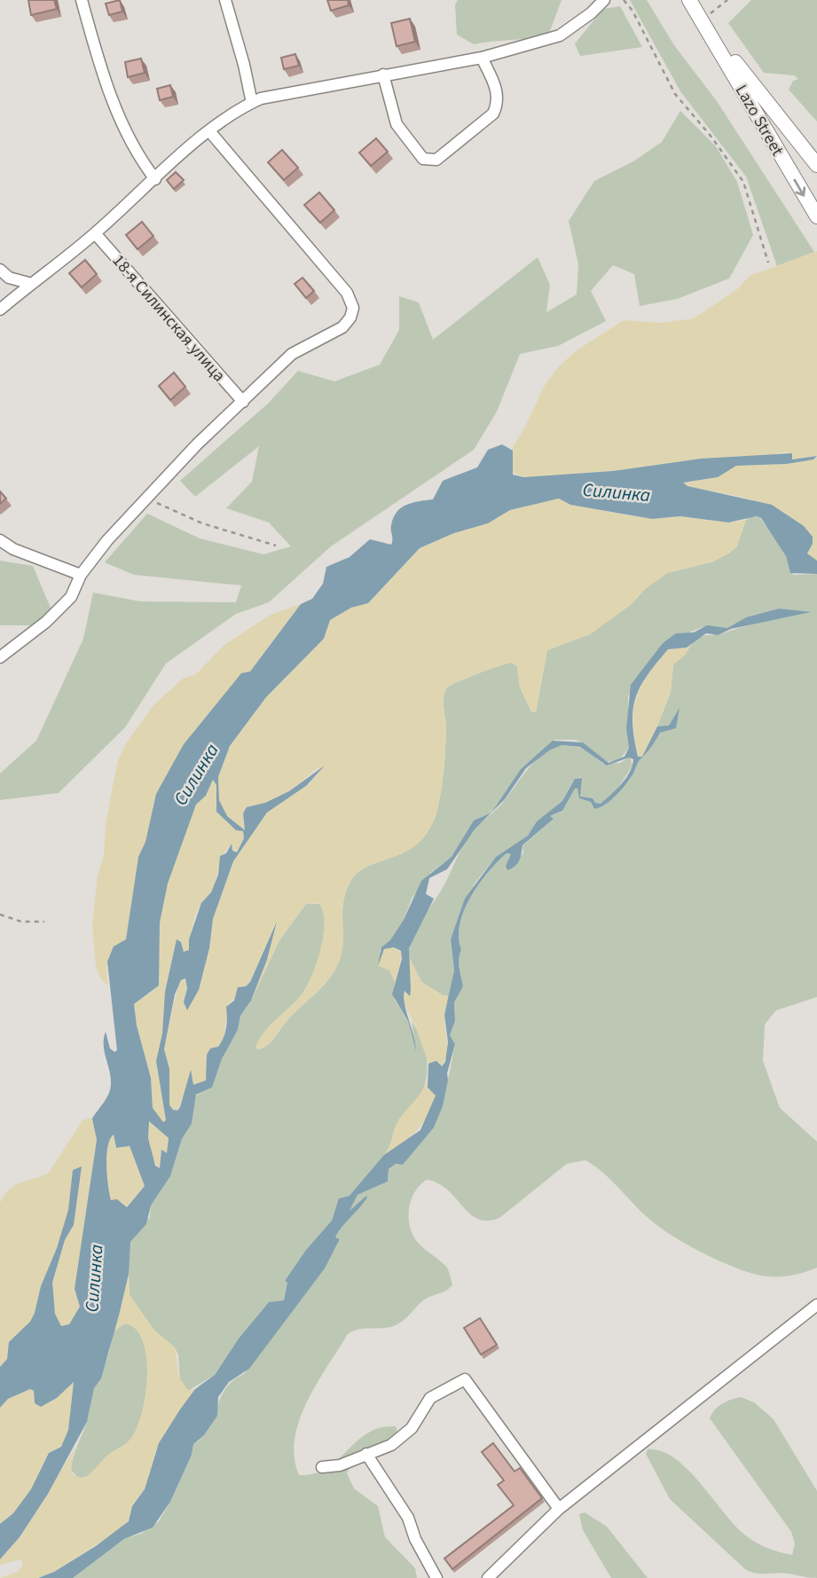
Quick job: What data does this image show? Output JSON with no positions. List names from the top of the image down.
{
  "streets": {
    "main road": ["Lazo Street"],
    "street": ["18-я Силинская улица"]
  },
  "water": ["Силинка"]
}
